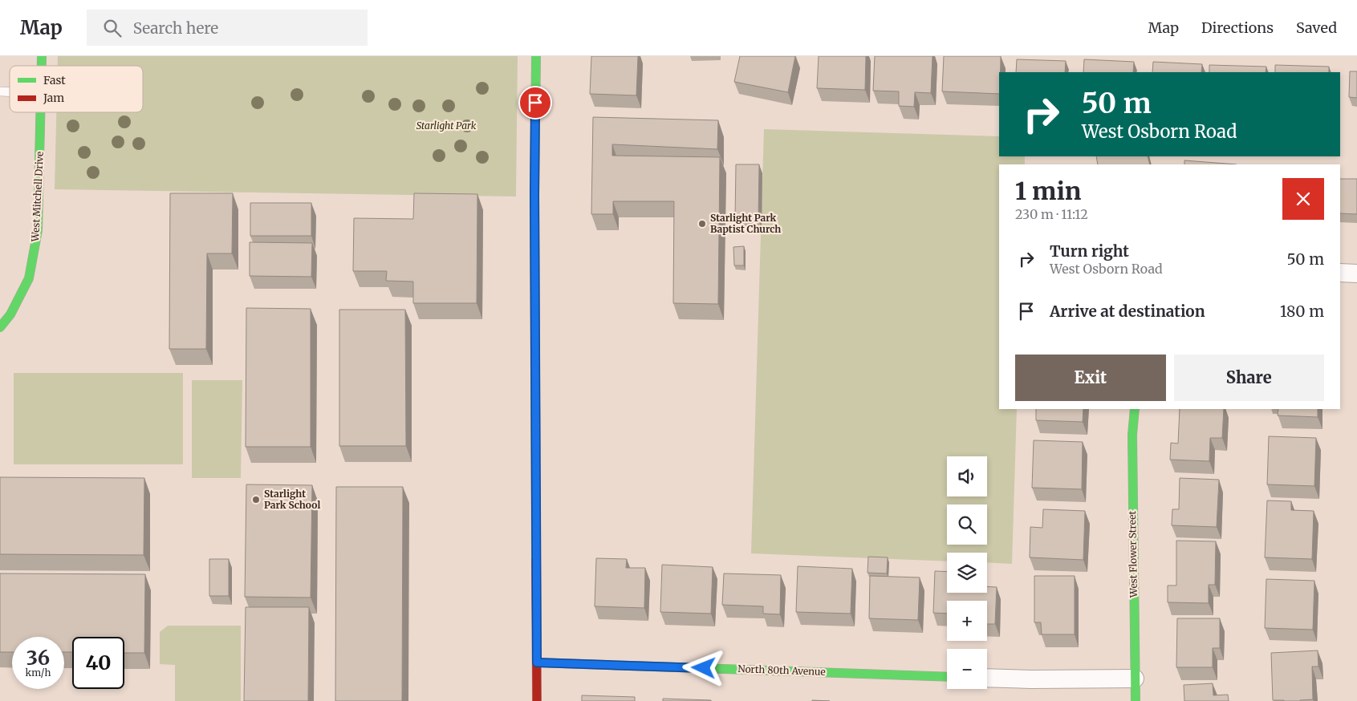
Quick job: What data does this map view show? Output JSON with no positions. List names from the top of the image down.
{
  "streets": {
    "street": ["West Mitchell Drive", "West Flower Street", "North 80th Avenue"]
  },
  "parks": ["Starlight Park"],
  "places": ["Starlight Park Baptist Church", "Starlight Park School"],
  "legend": ["Fast", "Jam"],
  "page": {
    "header": "Map",
    "search": "Search here",
    "nav": ["Map", "Directions", "Saved"],
    "turn": ["50 m", "West Osborn Road"],
    "heading": ["1 min", "230 m · 11:12"],
    "list": [
      {
        "name": "Turn right",
        "note": "West Osborn Road",
        "value": "50 m"
      },
      {
        "name": "Arrive at destination",
        "value": "180 m"
      }
    ],
    "buttons": ["Exit", "Share"],
    "map_buttons": ["+", "−"],
    "speed": "36 km/h",
    "limit": "40"
  }
}
